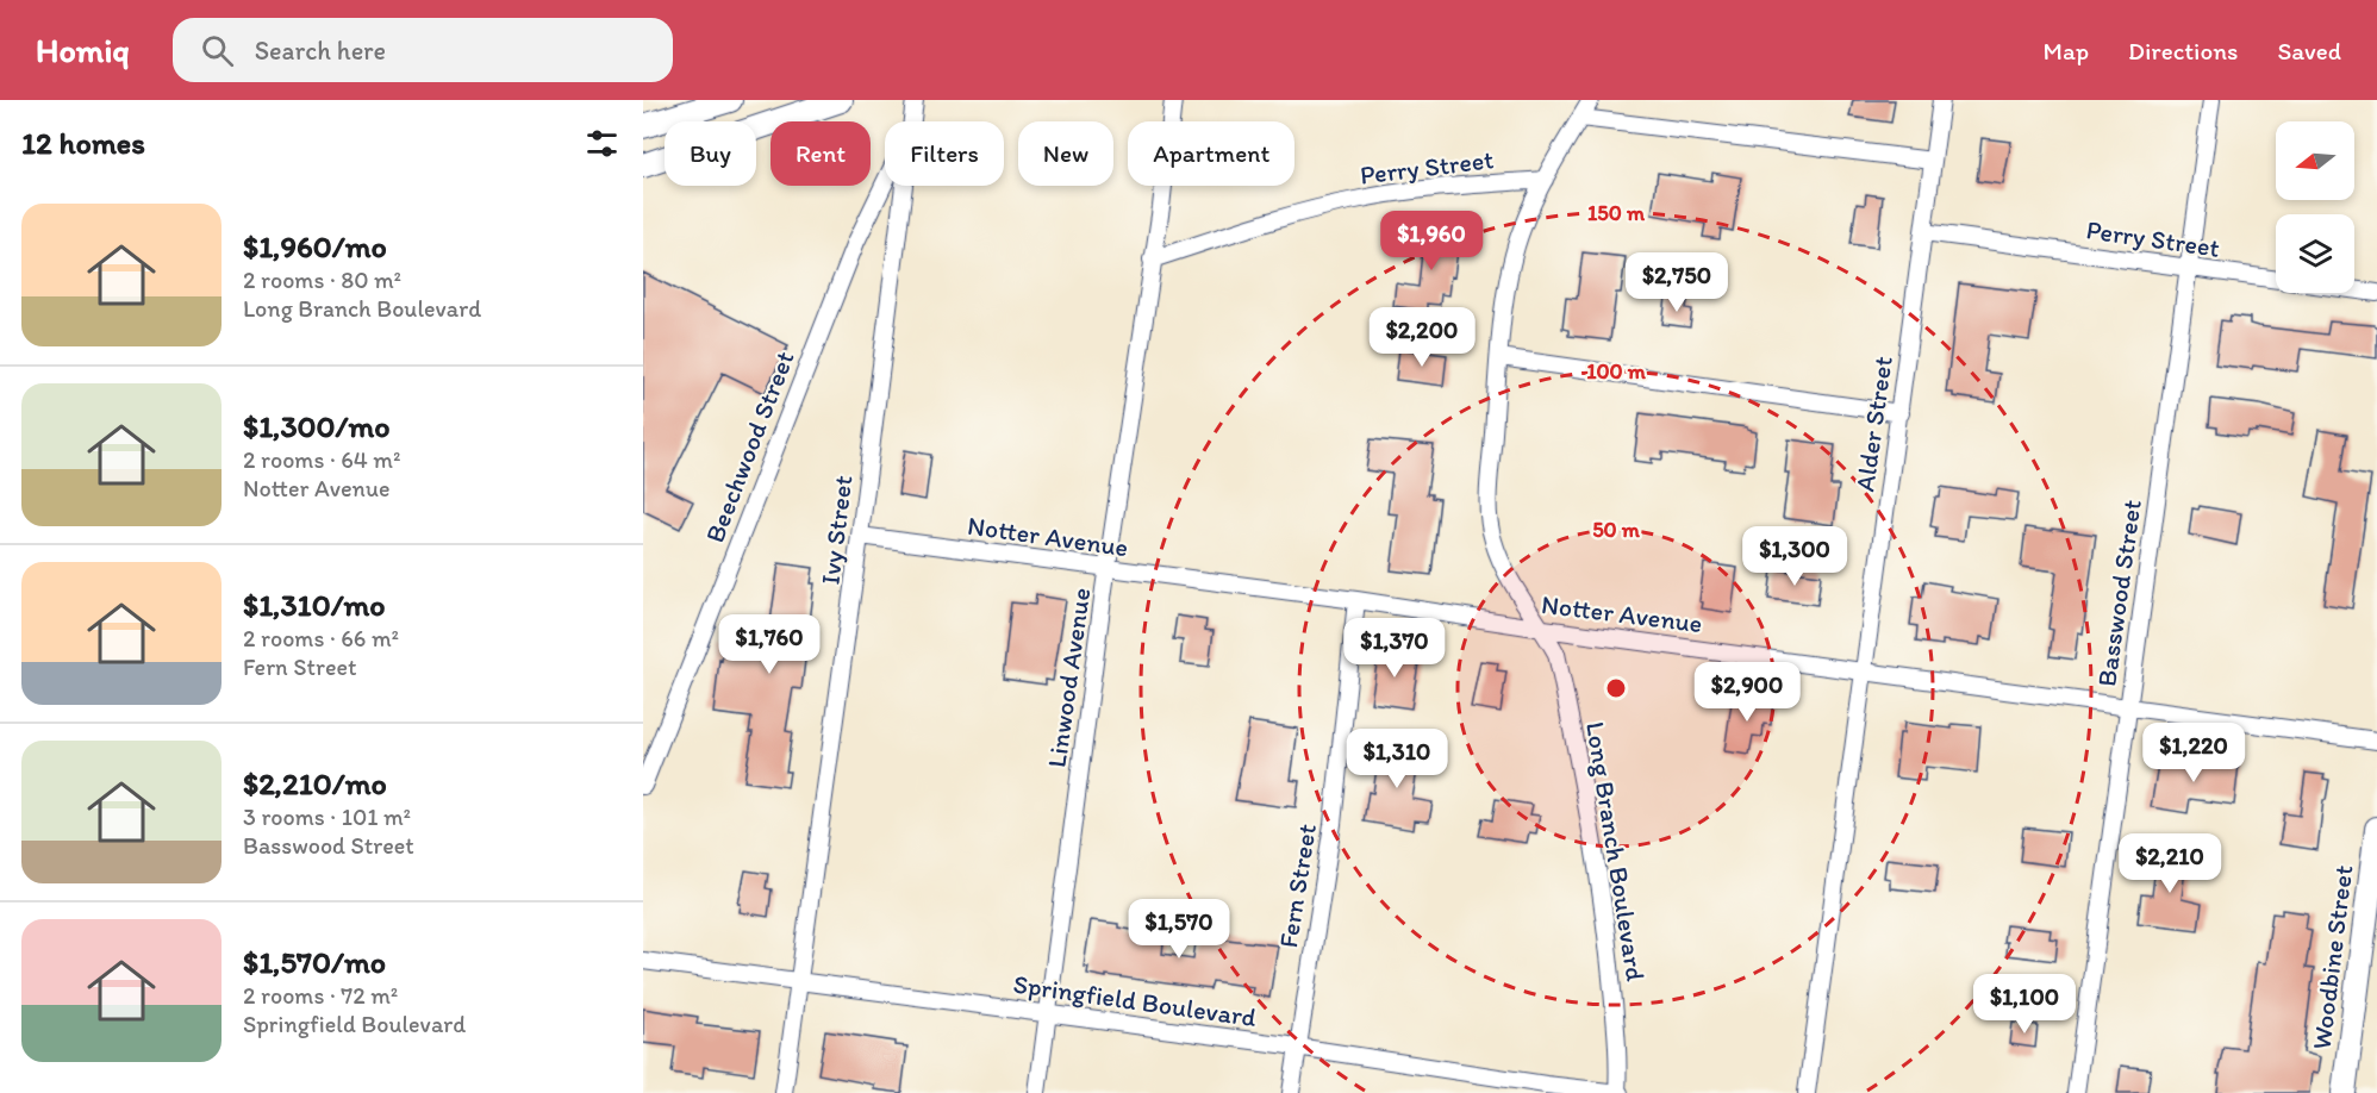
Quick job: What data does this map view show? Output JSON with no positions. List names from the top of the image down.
{
  "streets": {
    "street": [
      "Perry Street",
      "Alder Street",
      "Beechwood Street",
      "Ivy Street",
      "Notter Avenue",
      "Basswood Street",
      "Linwood Avenue",
      "Long Branch Boulevard",
      "Fern Street",
      "Woodbine Street",
      "Springfield Boulevard"
    ]
  },
  "crossings": [
    ["Perry Street", "Alder Street"],
    ["Perry Street", "Basswood Street"],
    ["Perry Street", "Linwood Avenue"],
    ["Perry Street", "Long Branch Boulevard"],
    ["Alder Street", "Notter Avenue"],
    ["Ivy Street", "Notter Avenue"],
    ["Ivy Street", "Springfield Boulevard"],
    ["Notter Avenue", "Basswood Street"],
    ["Notter Avenue", "Linwood Avenue"],
    ["Notter Avenue", "Long Branch Boulevard"],
    ["Notter Avenue", "Fern Street"],
    ["Linwood Avenue", "Springfield Boulevard"],
    ["Long Branch Boulevard", "Springfield Boulevard"],
    ["Fern Street", "Springfield Boulevard"]
  ],
  "north": "left",
  "page": {
    "header": "Homiq",
    "search": "Search here",
    "nav": ["Map", "Directions", "Saved"],
    "heading": "12 homes",
    "chip": [
      "Buy",
      "Rent",
      "Filters",
      "New",
      "Apartment"
    ],
    "list": [
      {
        "name": "$1,960/mo",
        "note": "2 rooms · 80 m² · Long Branch Boulevard"
      },
      {
        "name": "$1,300/mo",
        "note": "2 rooms · 64 m² · Notter Avenue"
      },
      {
        "name": "$1,310/mo",
        "note": "2 rooms · 66 m² · Fern Street"
      },
      {
        "name": "$2,210/mo",
        "note": "3 rooms · 101 m² · Basswood Street"
      },
      {
        "name": "$1,570/mo",
        "note": "2 rooms · 72 m² · Springfield Boulevard"
      }
    ],
    "price": [
      "$1,960",
      "$2,750",
      "$2,200",
      "$1,300",
      "$1,760",
      "$1,370",
      "$2,900",
      "$1,220",
      "$1,310",
      "$2,210",
      "$1,570",
      "$1,100"
    ]
  },
  "rings": ["150 m", "100 m", "50 m"]
}
